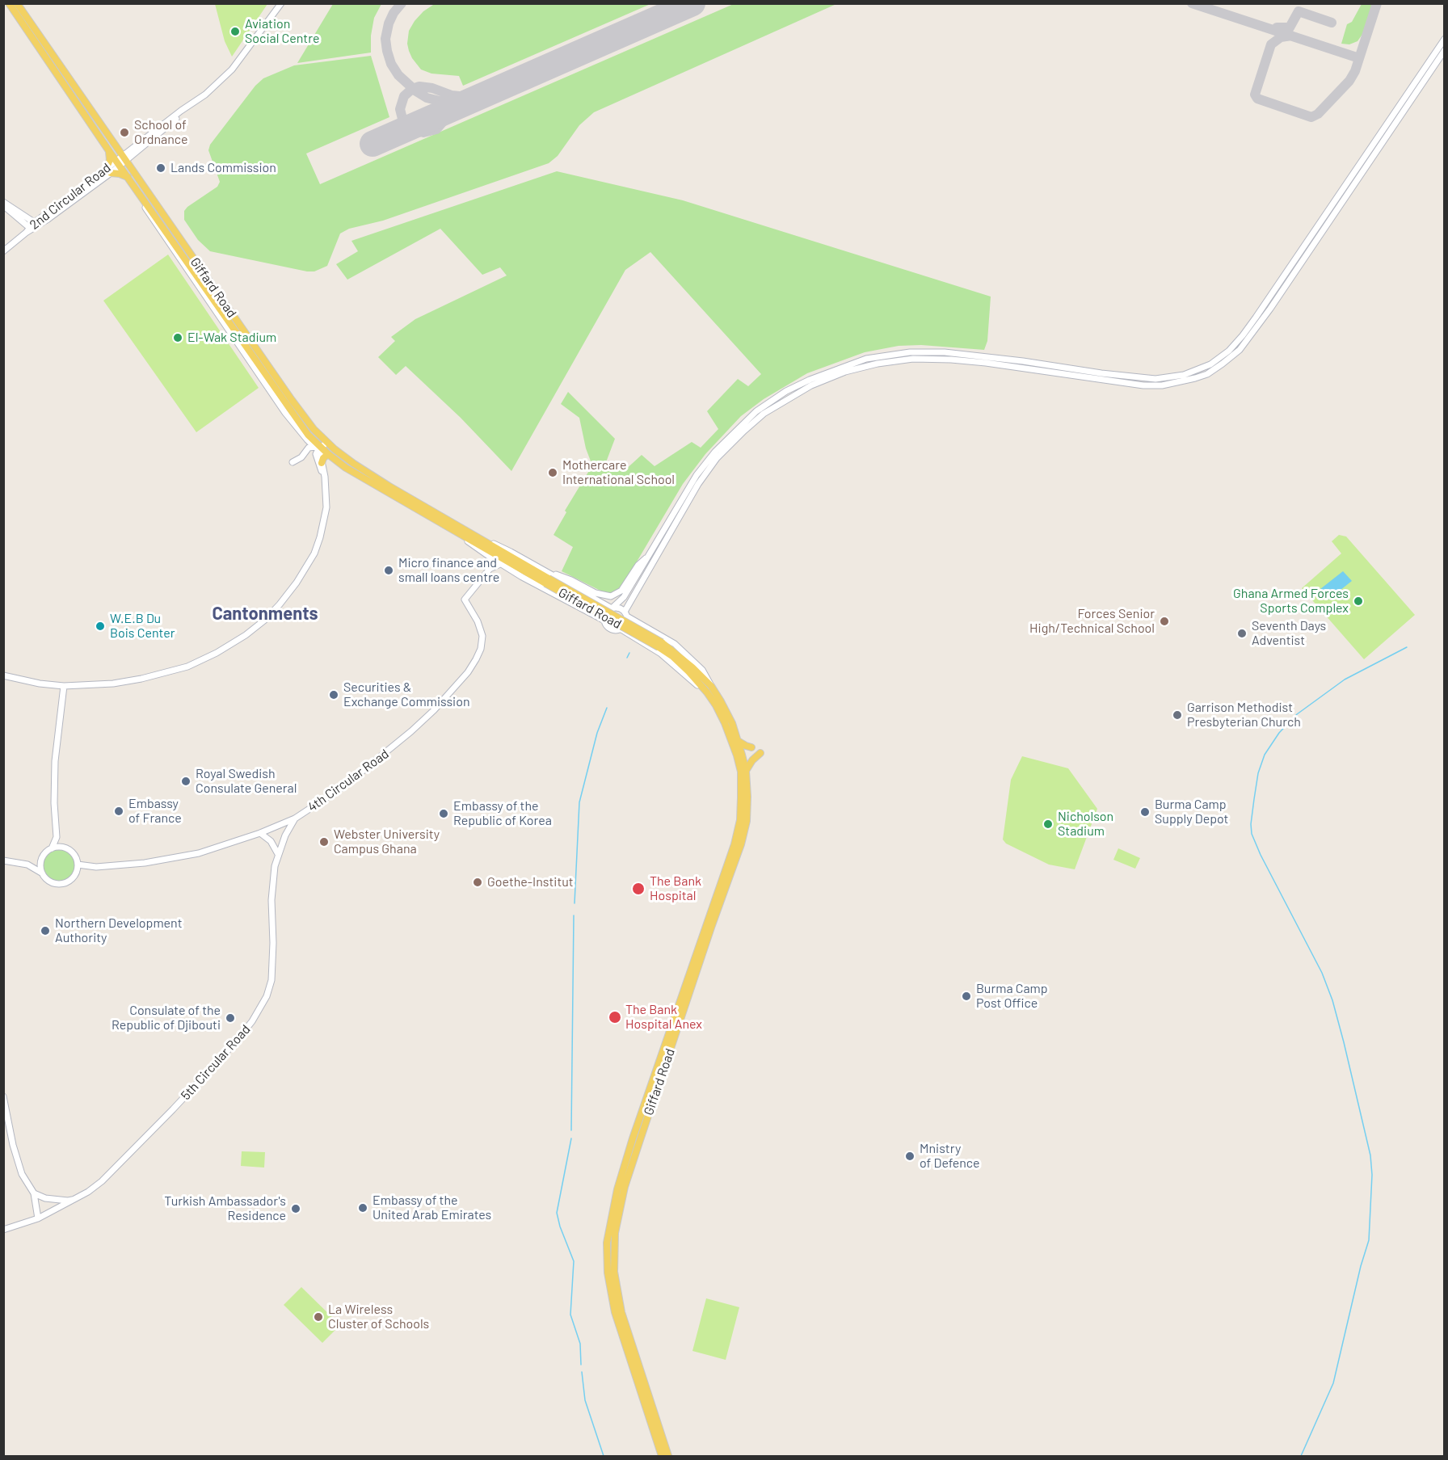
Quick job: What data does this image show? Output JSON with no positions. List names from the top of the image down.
{
  "streets": {
    "main road": [
      "2nd Circular Road",
      "Giffard Road",
      "4th Circular Road",
      "5th Circular Road"
    ]
  },
  "crossings": [
    ["2nd Circular Road", "Giffard Road"],
    ["4th Circular Road", "5th Circular Road"]
  ],
  "districts": ["Cantonments"],
  "places": [
    "Aviation Social Centre",
    "School of Ordnance",
    "Lands Commission",
    "El-Wak Stadium",
    "Mothercare International School",
    "Micro finance and small loans centre",
    "Ghana Armed Forces Sports Complex",
    "Forces Senior High/Technical School",
    "W.E.B Du Bois Center",
    "Seventh Days Adventist",
    "Securities & Exchange Commission",
    "Garrison Methodist Presbyterian Church",
    "Royal Swedish Consulate General",
    "Embassy of France",
    "Burma Camp Supply Depot",
    "Embassy of the Republic of Korea",
    "Nicholson Stadium",
    "Webster University Campus Ghana",
    "Goethe-Institut",
    "The Bank Hospital",
    "Northern Development Authority",
    "Burma Camp Post Office",
    "The Bank Hospital Anex",
    "Consulate of the Republic of Djibouti",
    "Mnistry of Defence",
    "Embassy of the United Arab Emirates",
    "Turkish Ambassador's Residence",
    "La Wireless Cluster of Schools"
  ]
}
